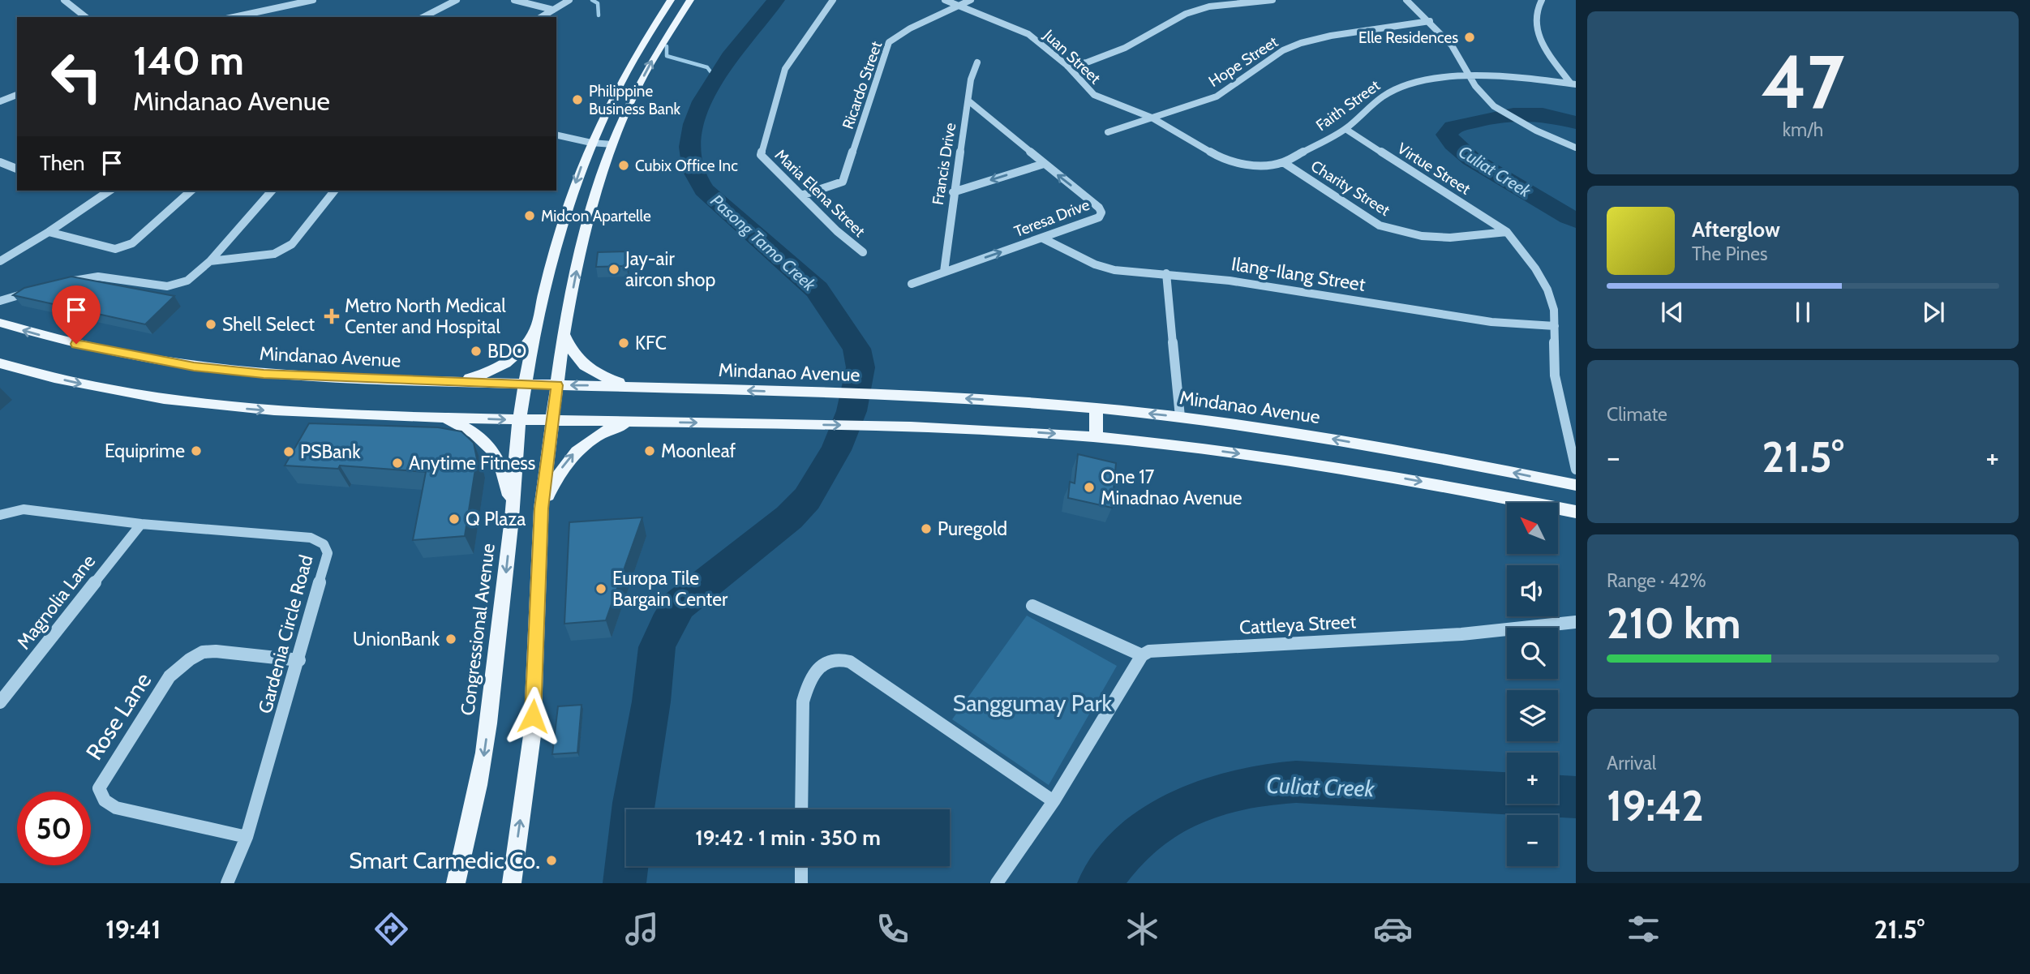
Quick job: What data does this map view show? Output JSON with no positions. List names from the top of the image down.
{
  "streets": {
    "main road": ["Mindanao Avenue", "Congressional Avenue"],
    "street": [
      "Juan Street",
      "Hope Street",
      "Ricardo Street",
      "Faith Street",
      "Francis Drive",
      "Virtue Street",
      "Charity Street",
      "Maria Elena Street",
      "Teresa Drive",
      "Ilang-Ilang Street",
      "Magnolia Lane",
      "Cattleya Street",
      "Gardenia Circle Road",
      "Rose Lane"
    ]
  },
  "crossings": [
    ["Juan Street", "Hope Street"],
    ["Juan Street", "Ricardo Street"],
    ["Juan Street", "Faith Street"],
    ["Hope Street", "Faith Street"],
    ["Ricardo Street", "Maria Elena Street"],
    ["Faith Street", "Virtue Street"],
    ["Faith Street", "Charity Street"],
    ["Francis Drive", "Teresa Drive"],
    ["Virtue Street", "Charity Street"],
    ["Teresa Drive", "Ilang-Ilang Street"],
    ["Mindanao Avenue", "Congressional Avenue"],
    ["Magnolia Lane", "Gardenia Circle Road"],
    ["Gardenia Circle Road", "Rose Lane"]
  ],
  "water": ["Culiat Creek", "Pasong Tamo Creek"],
  "parks": ["Sanggumay Park"],
  "places": {
    "other": [
      "Elle Residences",
      "Philippine Business Bank",
      "Cubix Office Inc",
      "Midcon Apartelle",
      "Jay-air aircon shop",
      "Shell Select",
      "KFC",
      "BDO",
      "Equiprime",
      "Moonleaf",
      "PSBank",
      "Anytime Fitness",
      "One 17 Minadnao Avenue",
      "Q Plaza",
      "Puregold",
      "Europa Tile Bargain Center",
      "UnionBank",
      "Smart Carmedic Co."
    ],
    "health": ["Metro North Medical Center and Hospital"]
  },
  "north": "top left",
  "page": {
    "tile": [
      ["47", "km/h"],
      "Climate",
      ["Range · 42%", "210 km"],
      ["Arrival", "19:42"]
    ],
    "turn": ["140 m", "Mindanao Avenue"],
    "then": "Then",
    "song": ["Afterglow", "The Pines"],
    "heat": ["−", "21.5°", "+"],
    "map_buttons": ["+", "−"],
    "limit": "50",
    "trip": "19:42 · 1 min · 350 m",
    "tabs": ["19:41", "21.5°"]
  }
}
